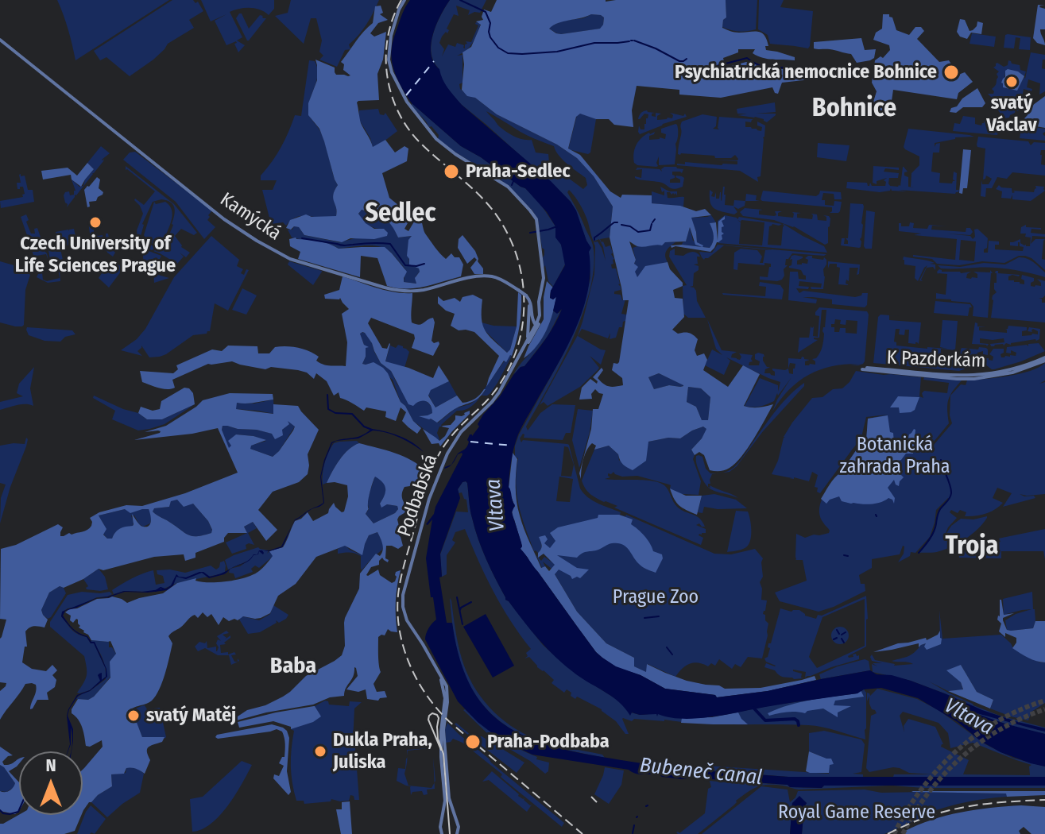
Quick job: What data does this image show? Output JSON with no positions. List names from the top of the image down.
{
  "streets": {
    "main road": ["Kamýcká", "K Pazderkám", "Podbabská"]
  },
  "districts": [
    "Bohnice",
    "Sedlec",
    "Troja",
    "Baba"
  ],
  "water": ["Vltava", "Bubeneč canal"],
  "parks": ["Botanická zahrada Praha", "Prague Zoo", "Royal Game Reserve"],
  "places": [
    "Psychiatrická nemocnice Bohnice",
    "svatý Václav",
    "Praha-Sedlec",
    "Czech University of Life Sciences Prague",
    "svatý Matěj",
    "Praha-Podbaba",
    "Dukla Praha, Juliska"
  ],
  "north": "top"
}
